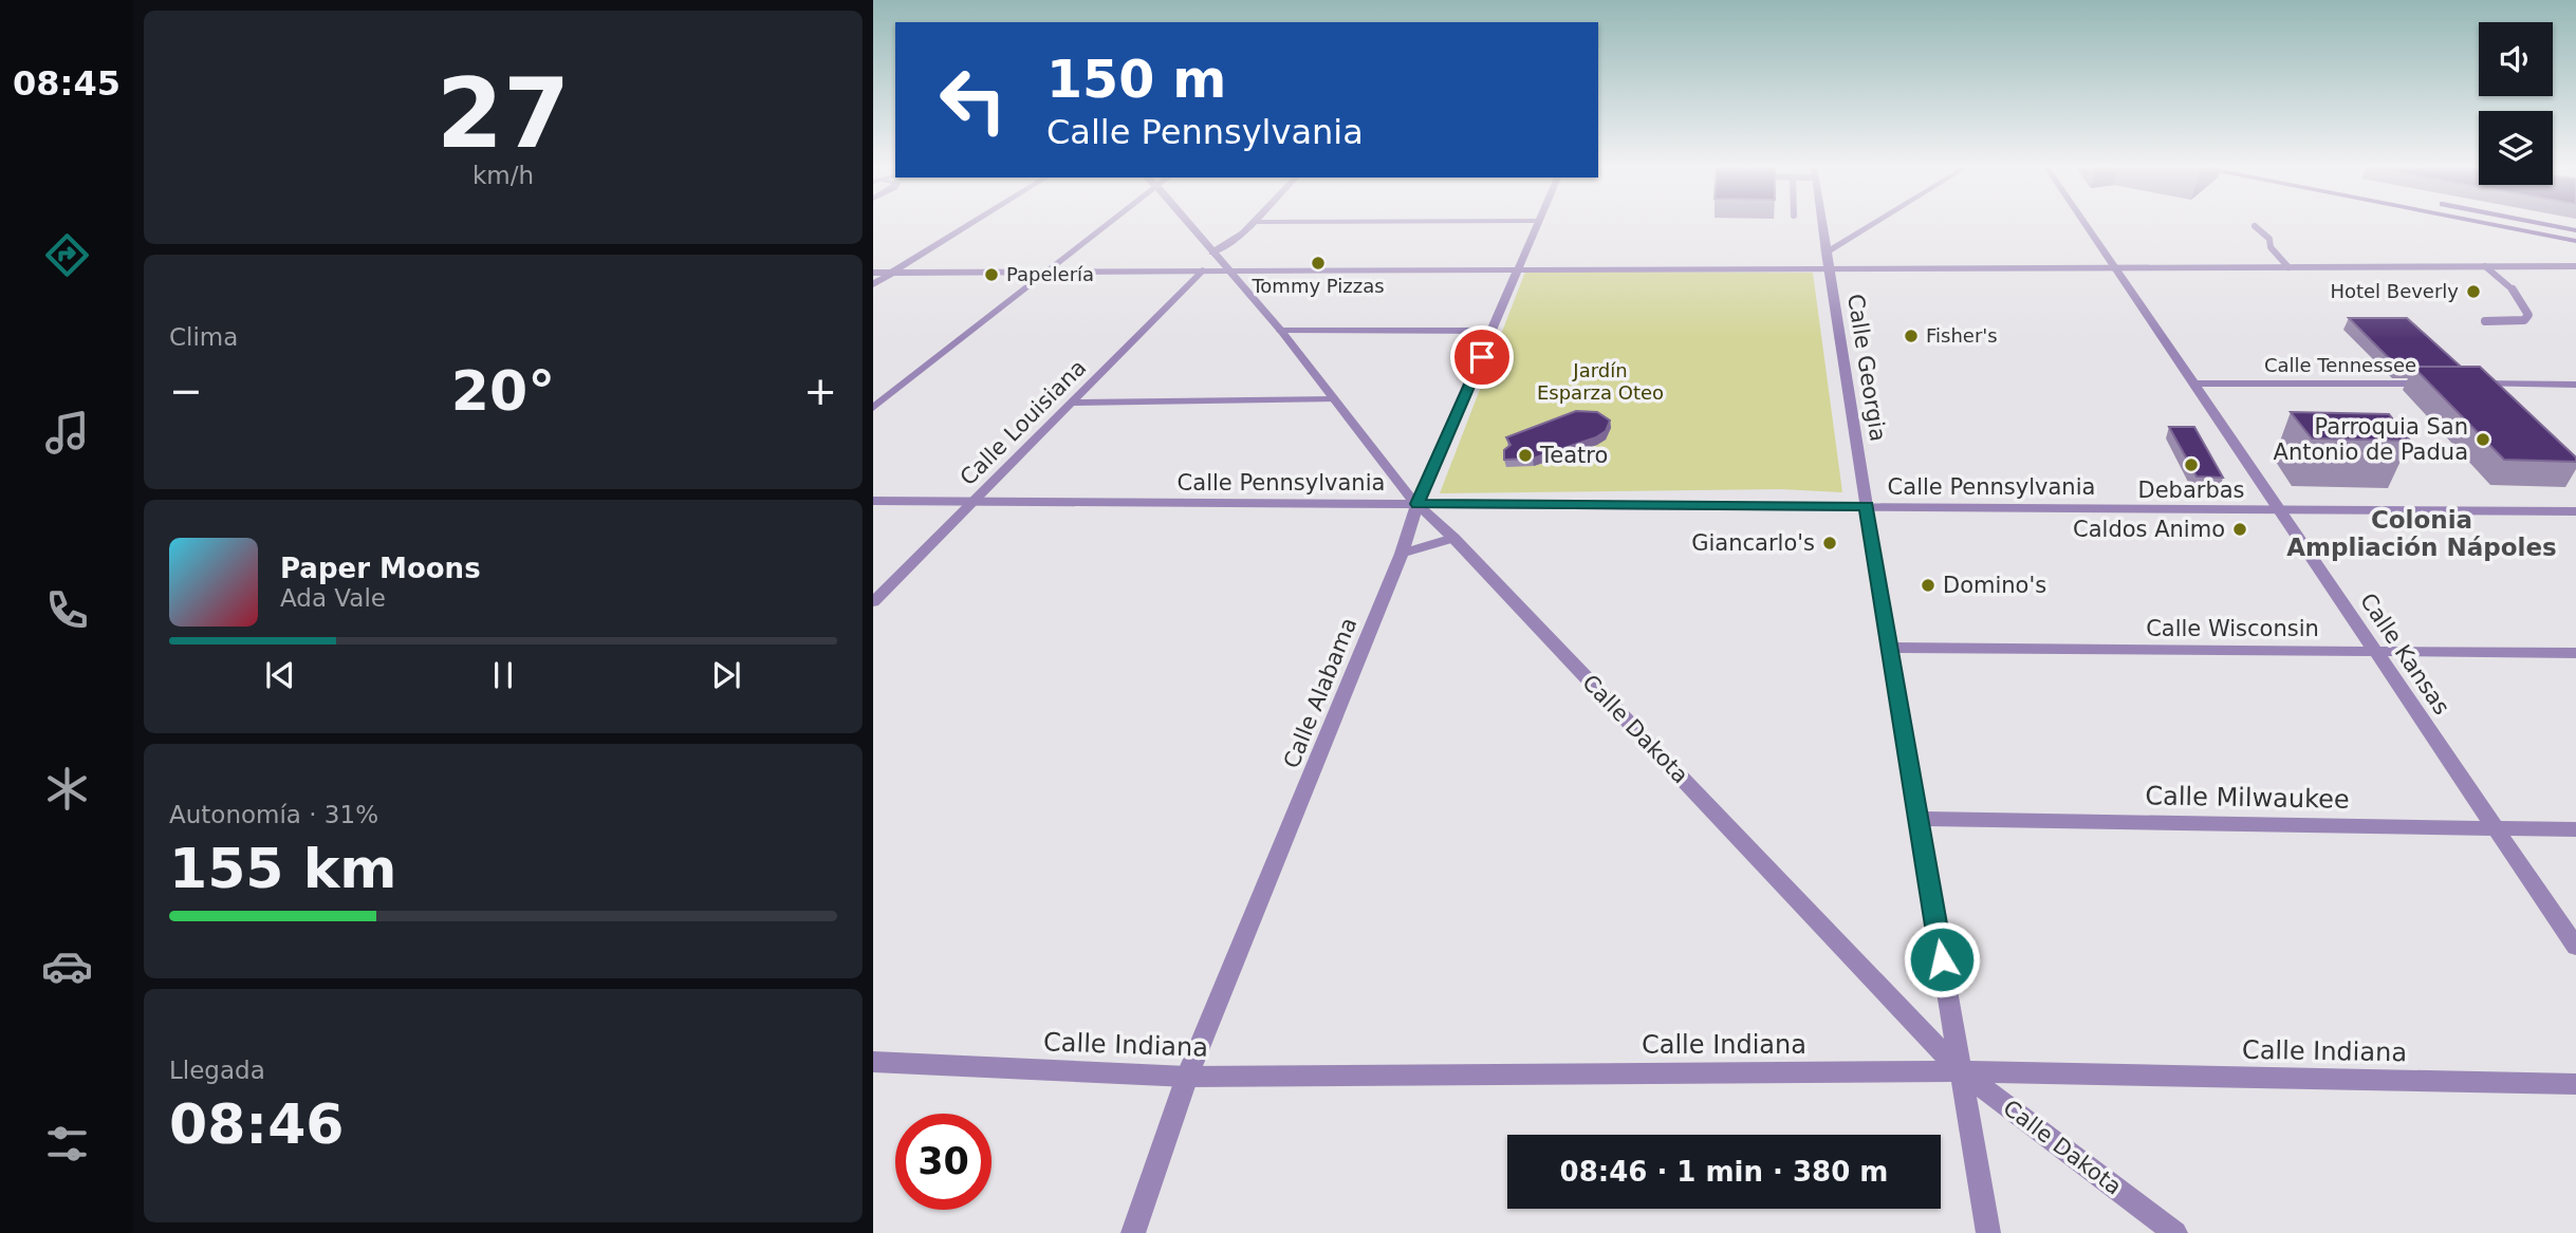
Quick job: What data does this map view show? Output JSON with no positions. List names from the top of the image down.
{
  "streets": {
    "street": [
      "Calle Tennessee",
      "Calle Georgia",
      "Calle Louisiana",
      "Calle Pennsylvania",
      "Calle Wisconsin",
      "Calle Kansas",
      "Calle Alabama",
      "Calle Dakota",
      "Calle Milwaukee",
      "Calle Indiana"
    ]
  },
  "crossings": [
    ["Calle Tennessee", "Calle Kansas"],
    ["Calle Georgia", "Calle Pennsylvania"],
    ["Calle Georgia", "Calle Wisconsin"],
    ["Calle Georgia", "Calle Dakota"],
    ["Calle Georgia", "Calle Milwaukee"],
    ["Calle Georgia", "Calle Indiana"],
    ["Calle Louisiana", "Calle Pennsylvania"],
    ["Calle Pennsylvania", "Calle Kansas"],
    ["Calle Pennsylvania", "Calle Alabama"],
    ["Calle Pennsylvania", "Calle Dakota"],
    ["Calle Wisconsin", "Calle Kansas"],
    ["Calle Kansas", "Calle Milwaukee"],
    ["Calle Alabama", "Calle Dakota"],
    ["Calle Alabama", "Calle Indiana"],
    ["Calle Dakota", "Calle Indiana"]
  ],
  "districts": ["Colonia Ampliación Nápoles"],
  "parks": ["Jardín Esparza Oteo"],
  "places": [
    "Tommy Pizzas",
    "Papelería",
    "Hotel Beverly",
    "Fisher's",
    "Parroquia San Antonio de Padua",
    "Teatro",
    "Debarbas",
    "Caldos Animo",
    "Giancarlo's",
    "Domino's"
  ],
  "page": {
    "tabs": "08:45",
    "tile": [
      ["27", "km/h"],
      "Clima",
      ["Autonomía · 31%", "155 km"],
      ["Llegada", "08:46"]
    ],
    "turn": ["150 m", "Calle Pennsylvania"],
    "heat": ["−", "20°", "+"],
    "song": ["Paper Moons", "Ada Vale"],
    "limit": "30",
    "trip": "08:46 · 1 min · 380 m"
  }
}
